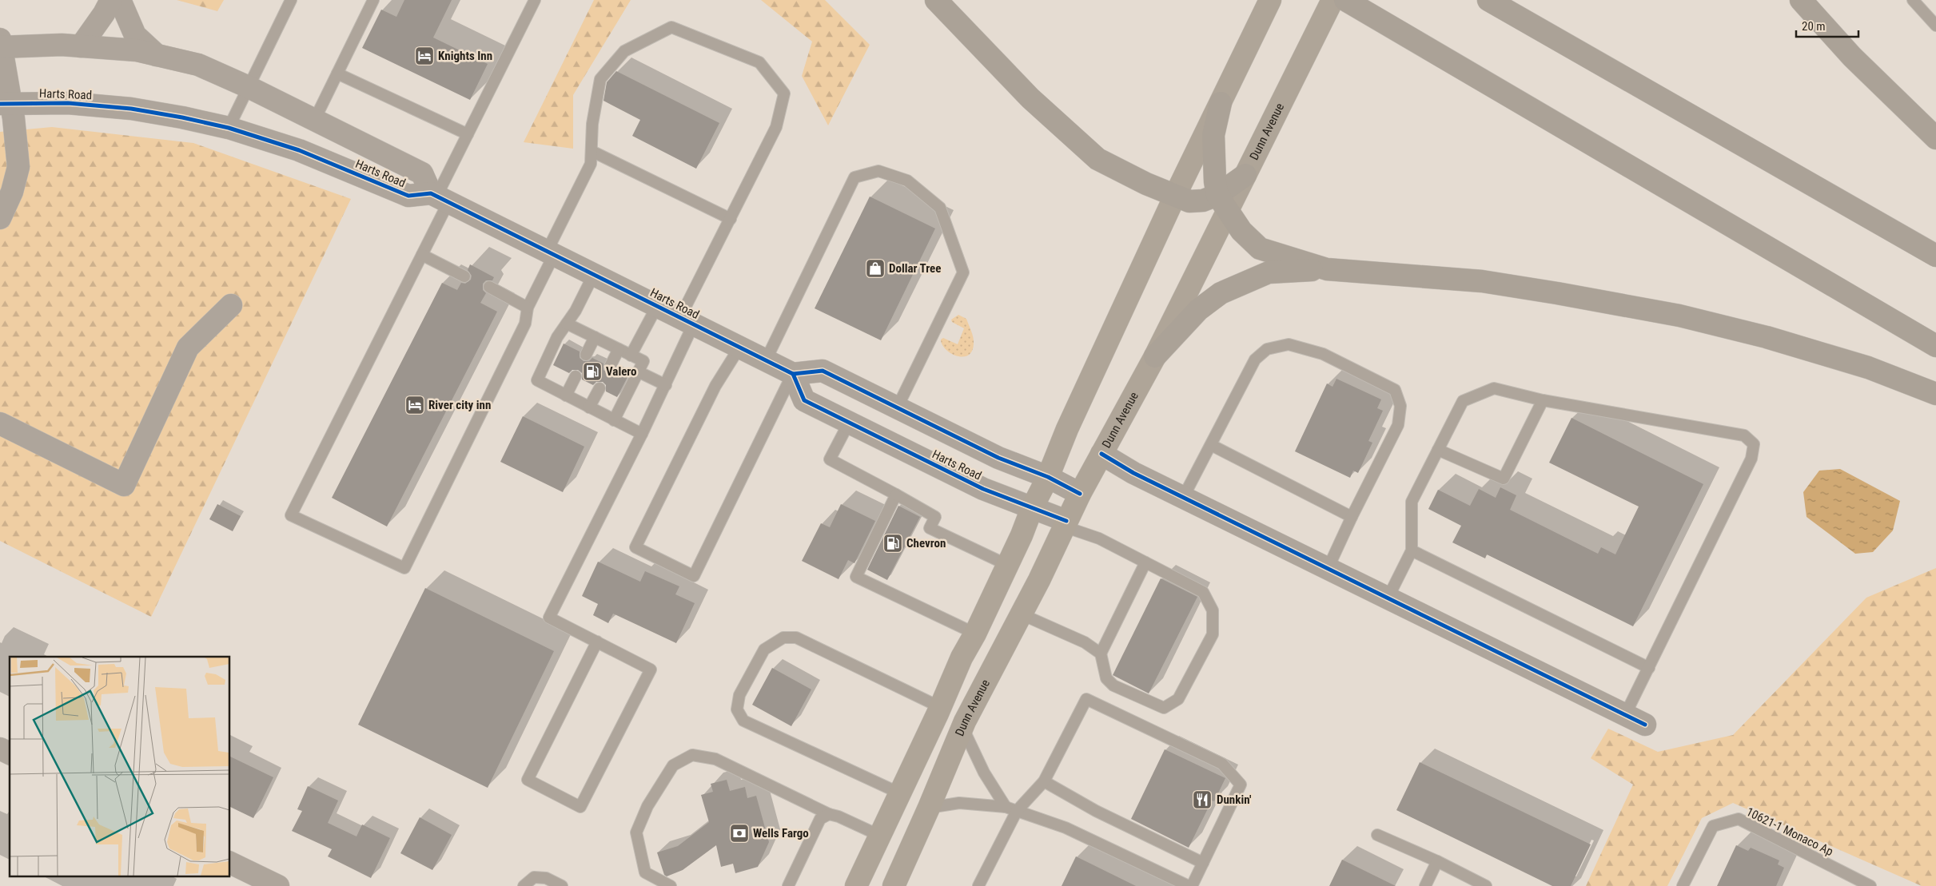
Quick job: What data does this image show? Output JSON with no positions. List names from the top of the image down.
{
  "streets": {
    "main road": ["Dunn Avenue"],
    "street": ["Harts Road"],
    "lane": ["10621-1 Monaco Ap"]
  },
  "crossings": [
    ["Harts Road", "Dunn Avenue"]
  ],
  "places": {
    "hotel": ["Knights Inn", "River city inn"],
    "shop": ["Dollar Tree"],
    "fuel station": ["Valero", "Chevron"],
    "restaurant": ["Dunkin'"],
    "bank": ["Wells Fargo"]
  },
  "scale_bar": "20 m"
}
